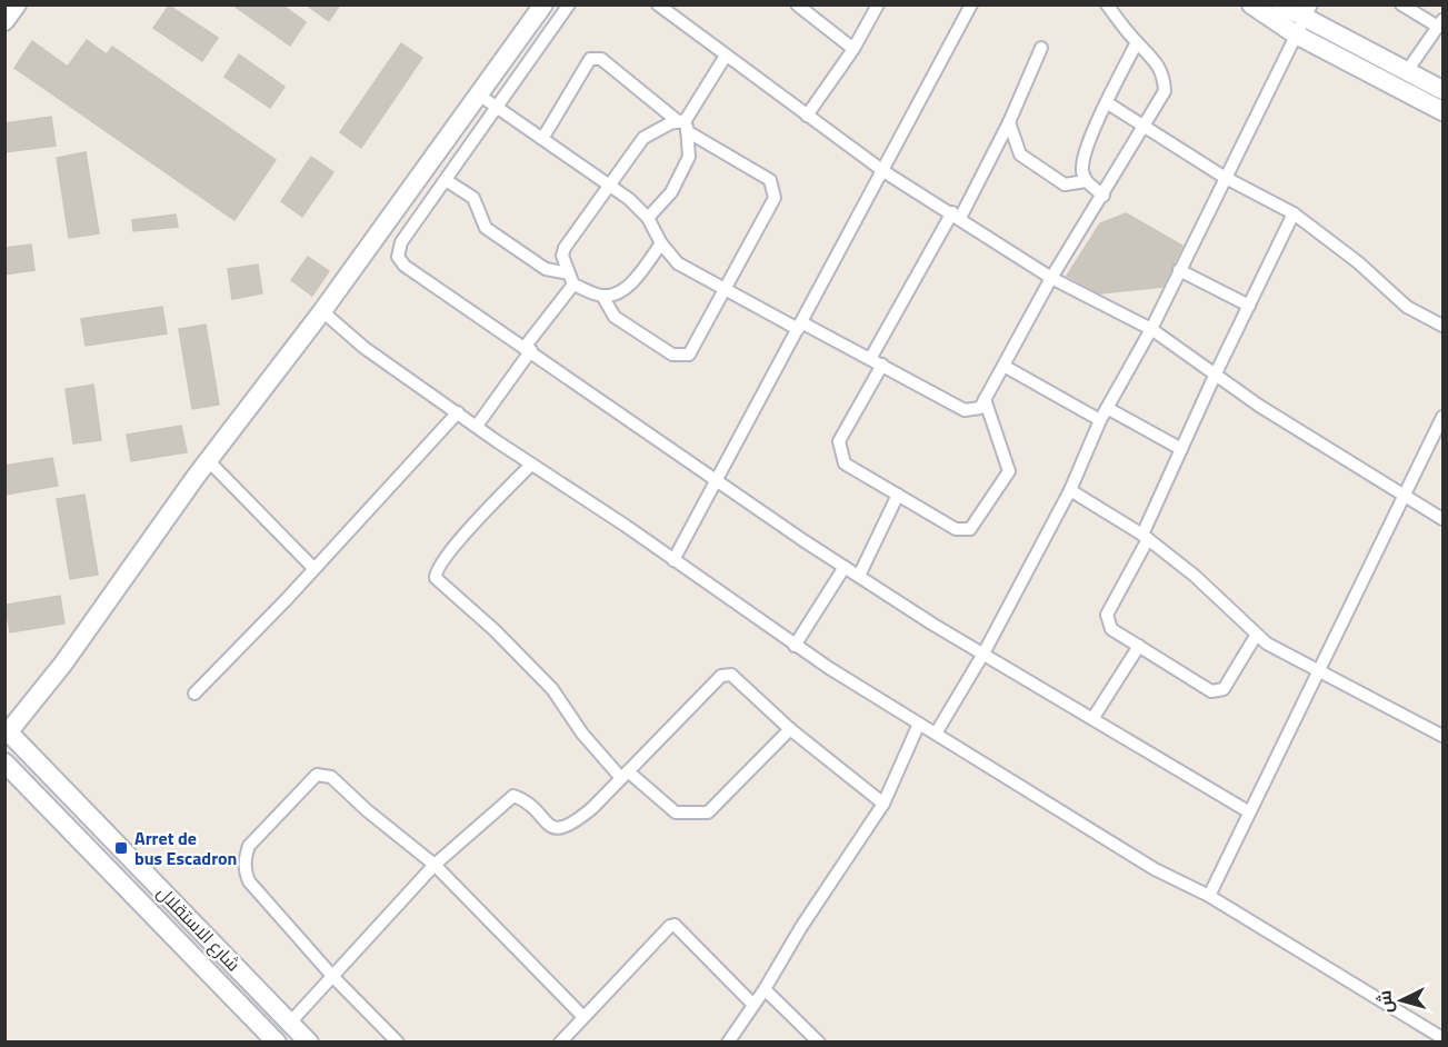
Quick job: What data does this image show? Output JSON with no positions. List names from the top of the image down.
{
  "streets": {
    "street": ["شارع الاستقلال"]
  },
  "places": {
    "transit": ["Arret de bus Escadron"]
  },
  "north": "left"
}
